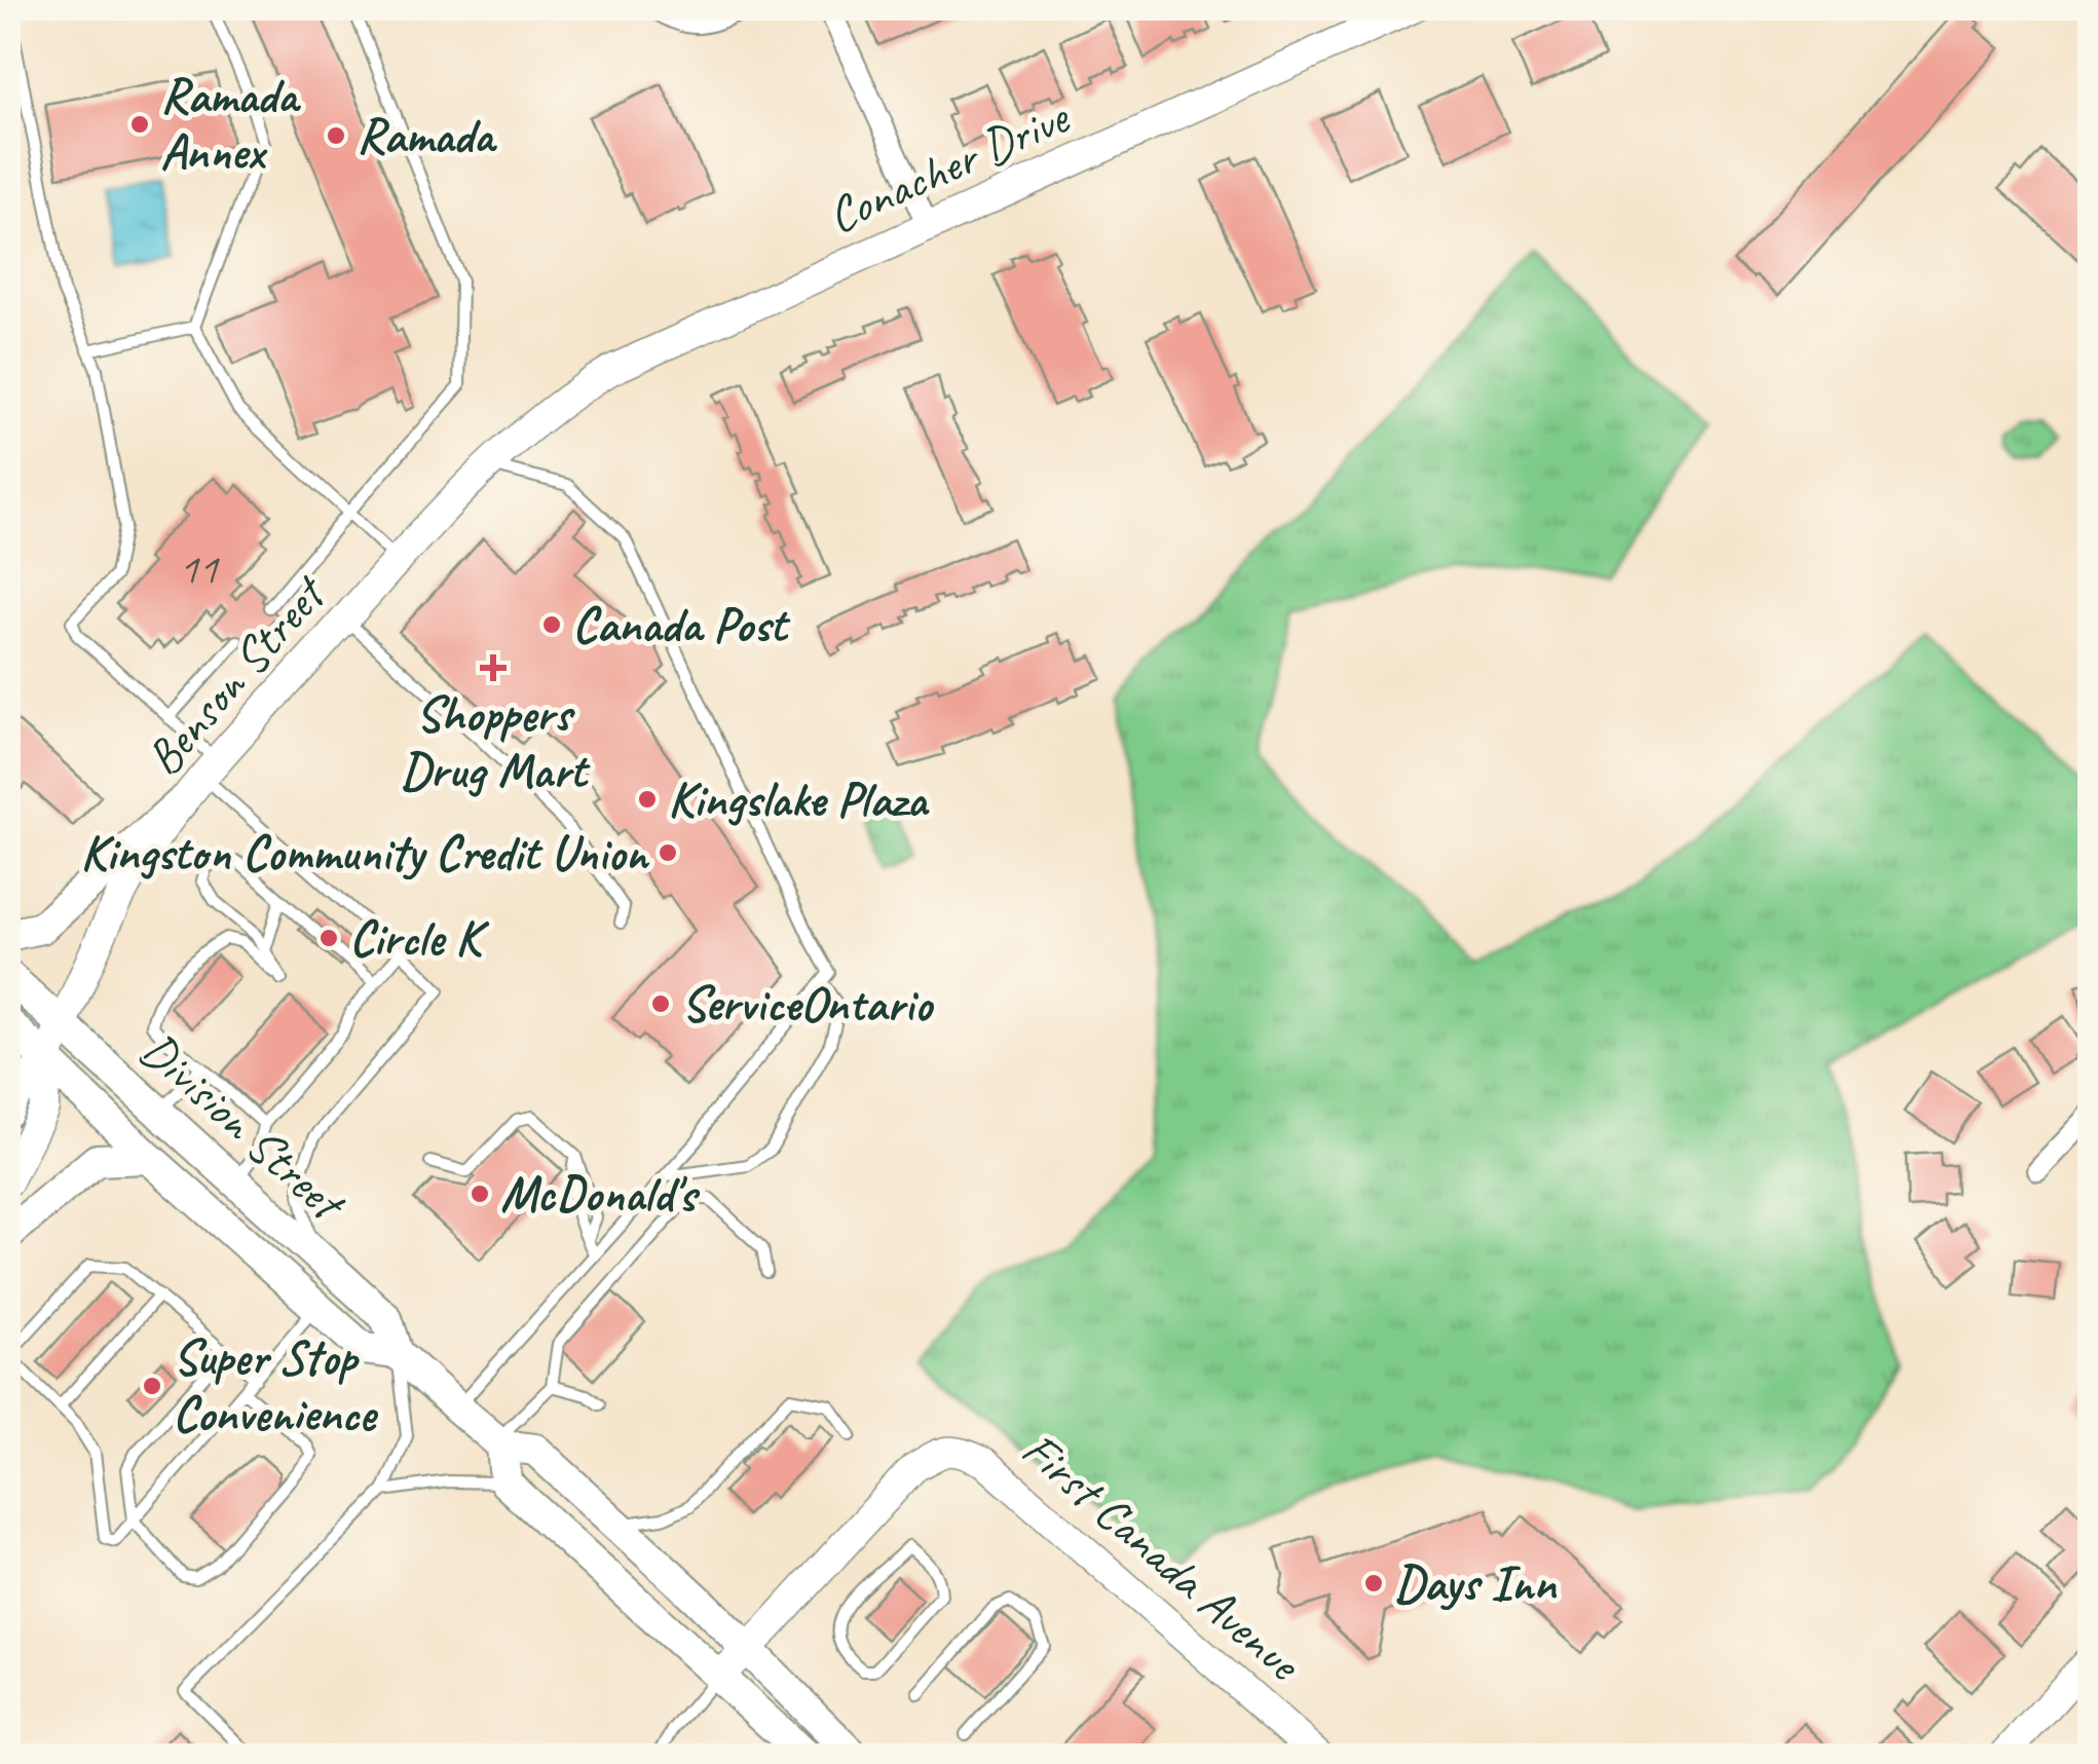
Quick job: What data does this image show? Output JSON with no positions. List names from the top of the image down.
{
  "streets": {
    "main road": ["Division Street"],
    "street": ["Conacher Drive", "Benson Street", "First Canada Avenue"]
  },
  "crossings": [
    ["Conacher Drive", "Benson Street"],
    ["Benson Street", "Division Street"],
    ["Division Street", "First Canada Avenue"]
  ],
  "places": {
    "other": [
      "Ramada Annex",
      "Ramada",
      "Canada Post",
      "Kingslake Plaza",
      "Kingston Community Credit Union",
      "Circle K",
      "ServiceOntario",
      "McDonald's",
      "Super Stop Convenience",
      "Days Inn"
    ],
    "health": ["Shoppers Drug Mart"]
  },
  "house_numbers": ["11"]
}
